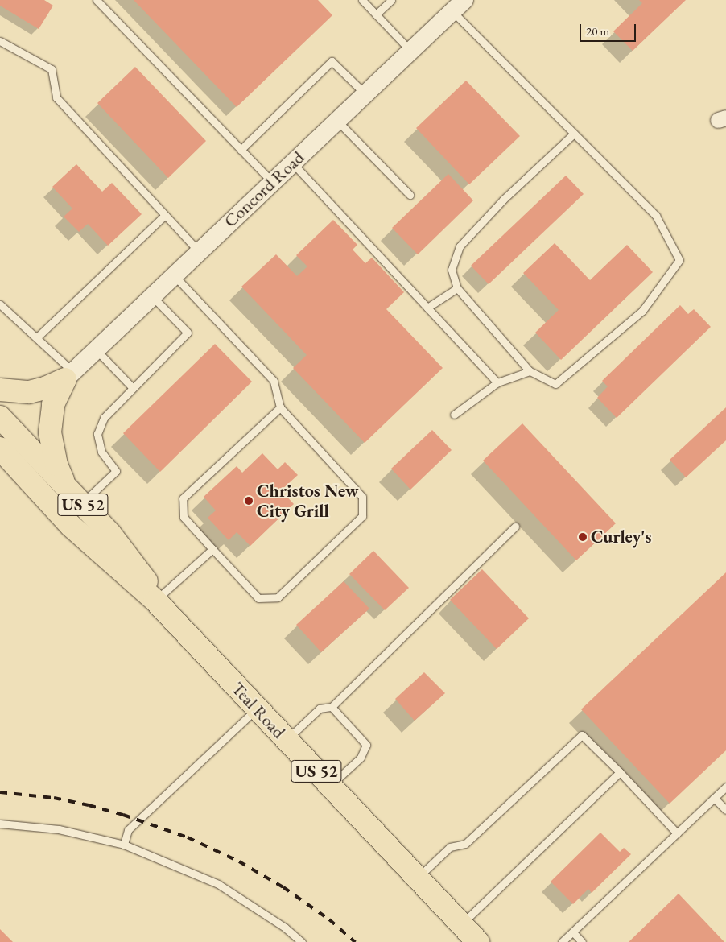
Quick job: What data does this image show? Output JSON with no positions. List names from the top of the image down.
{
  "streets": {
    "main road": ["US 52", "Teal Road"],
    "street": ["Concord Road"]
  },
  "places": ["Christos New City Grill", "Curley's"],
  "scale_bar": "20 m"
}
